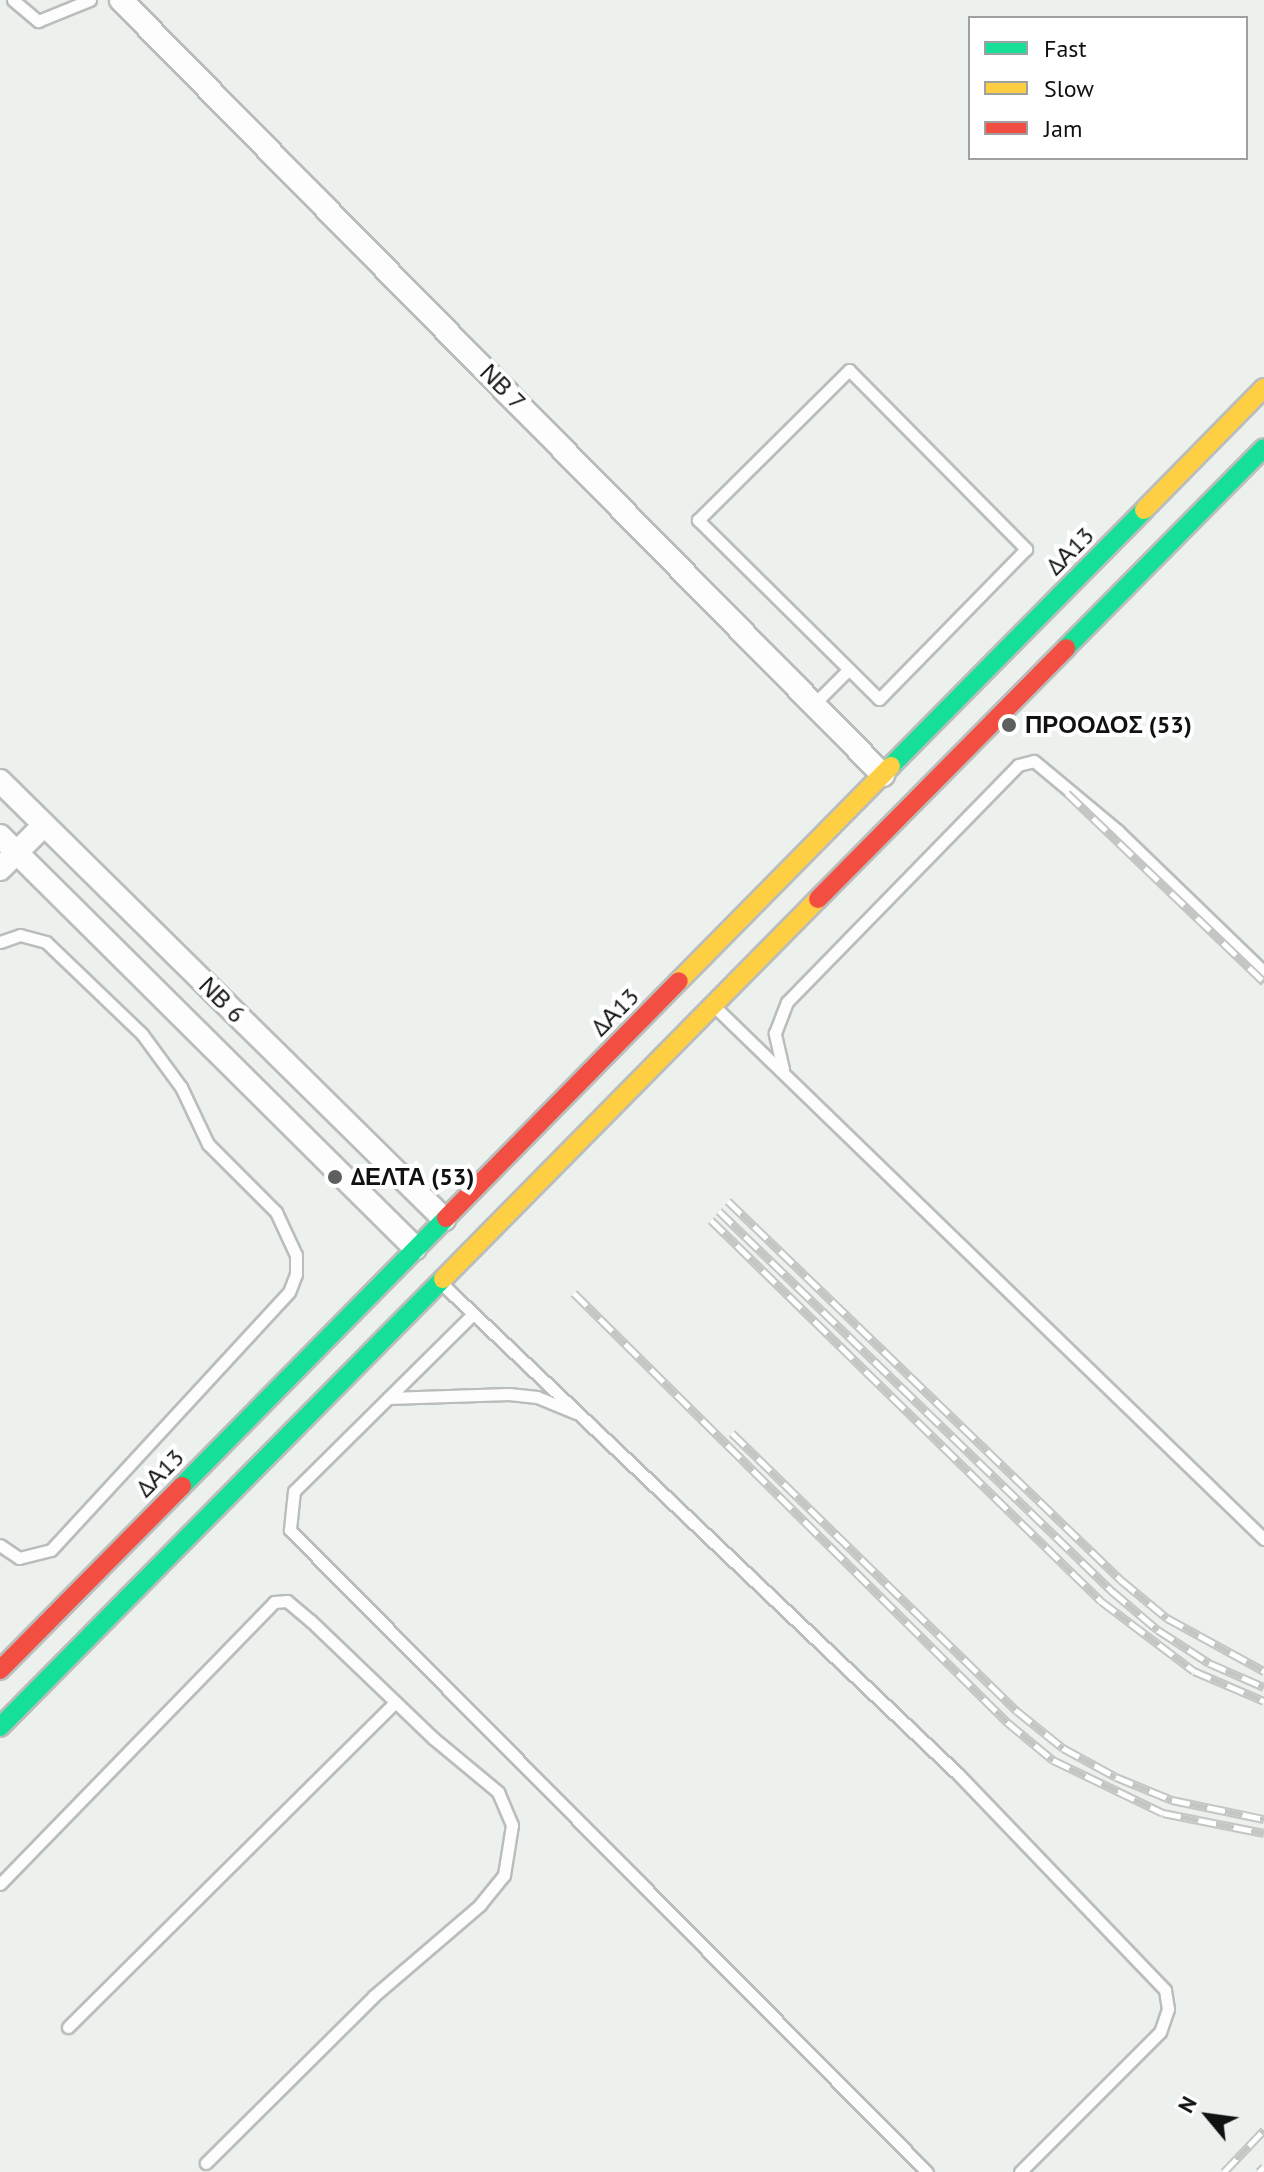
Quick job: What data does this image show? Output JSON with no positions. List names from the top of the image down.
{
  "streets": {
    "street": ["ΝΒ 7", "ΔΑ13", "ΝΒ 6"]
  },
  "crossings": [
    ["ΝΒ 7", "ΔΑ13"],
    ["ΔΑ13", "ΝΒ 6"]
  ],
  "places": ["ΠΡΟΟΔΟΣ (53)", "ΔΕΛΤΑ (53)"],
  "legend": ["Fast", "Slow", "Jam"],
  "north": "top left"
}
